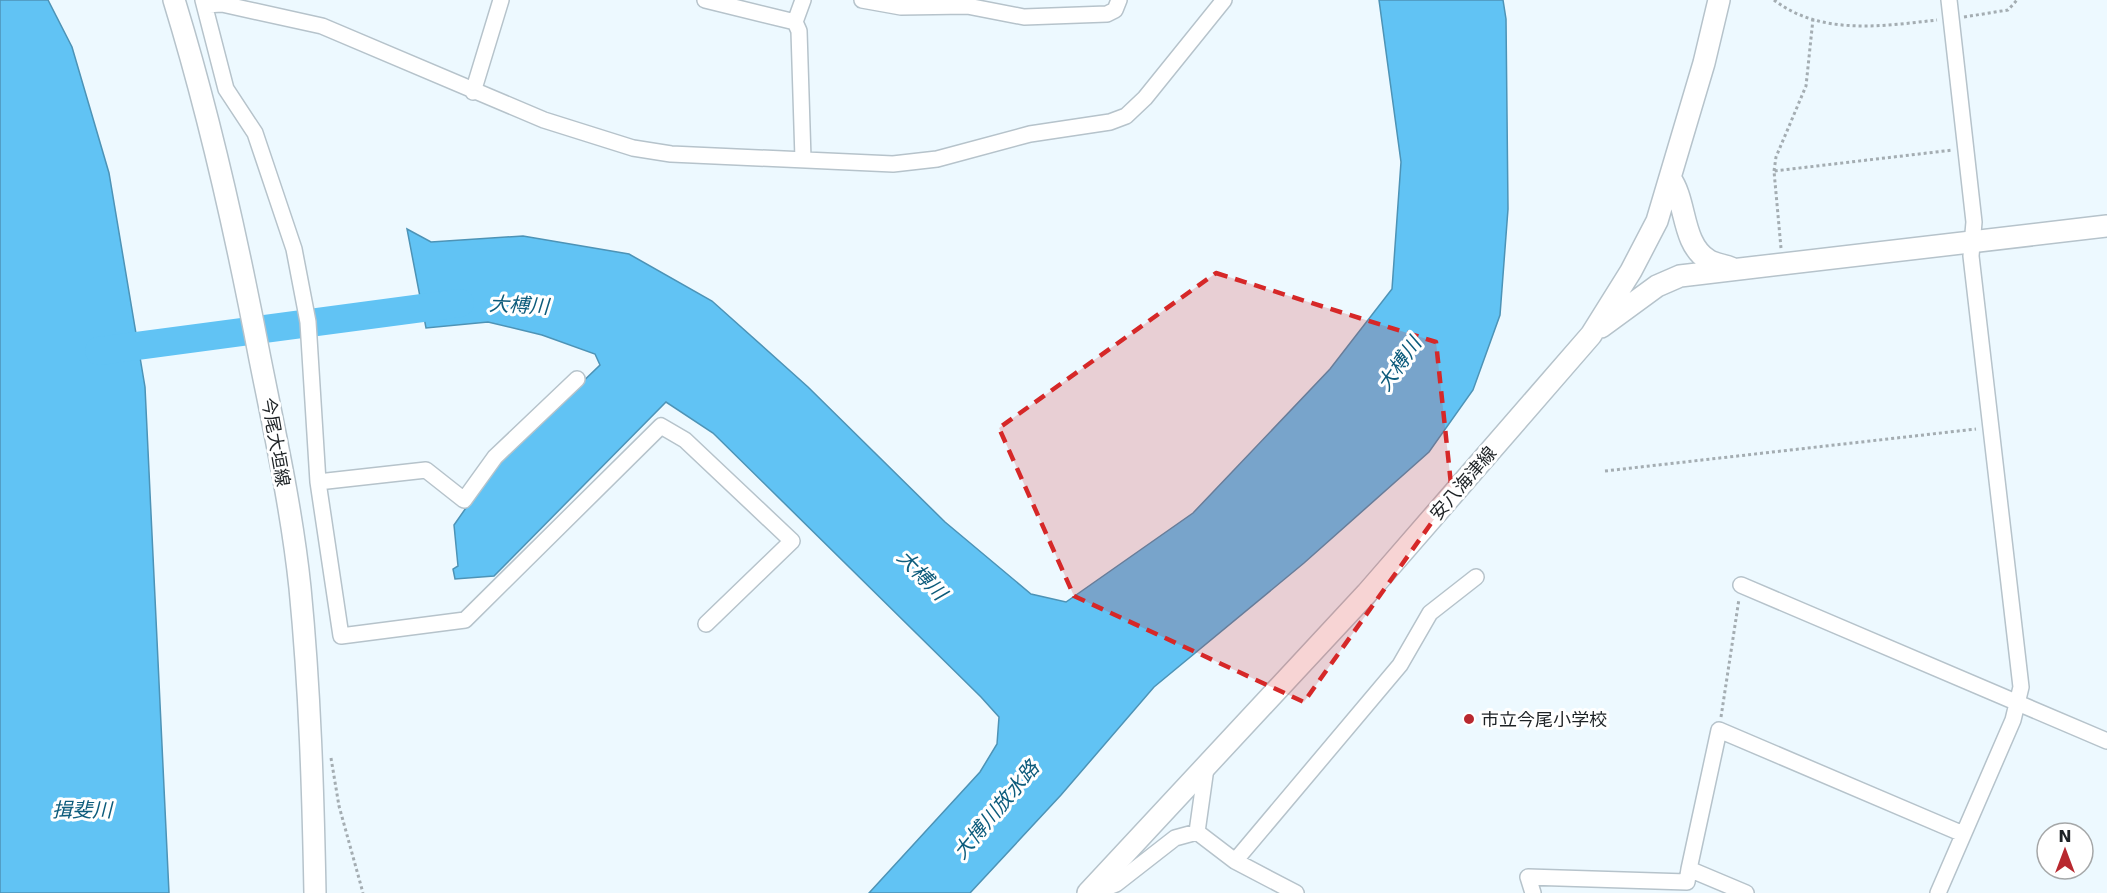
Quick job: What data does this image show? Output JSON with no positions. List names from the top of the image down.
{
  "streets": {
    "main road": ["今尾大垣線", "安八海津線"]
  },
  "water": ["大榑川", "揖斐川", "大博川放水路"],
  "places": ["市立今尾小学校"],
  "north": "top"
}
